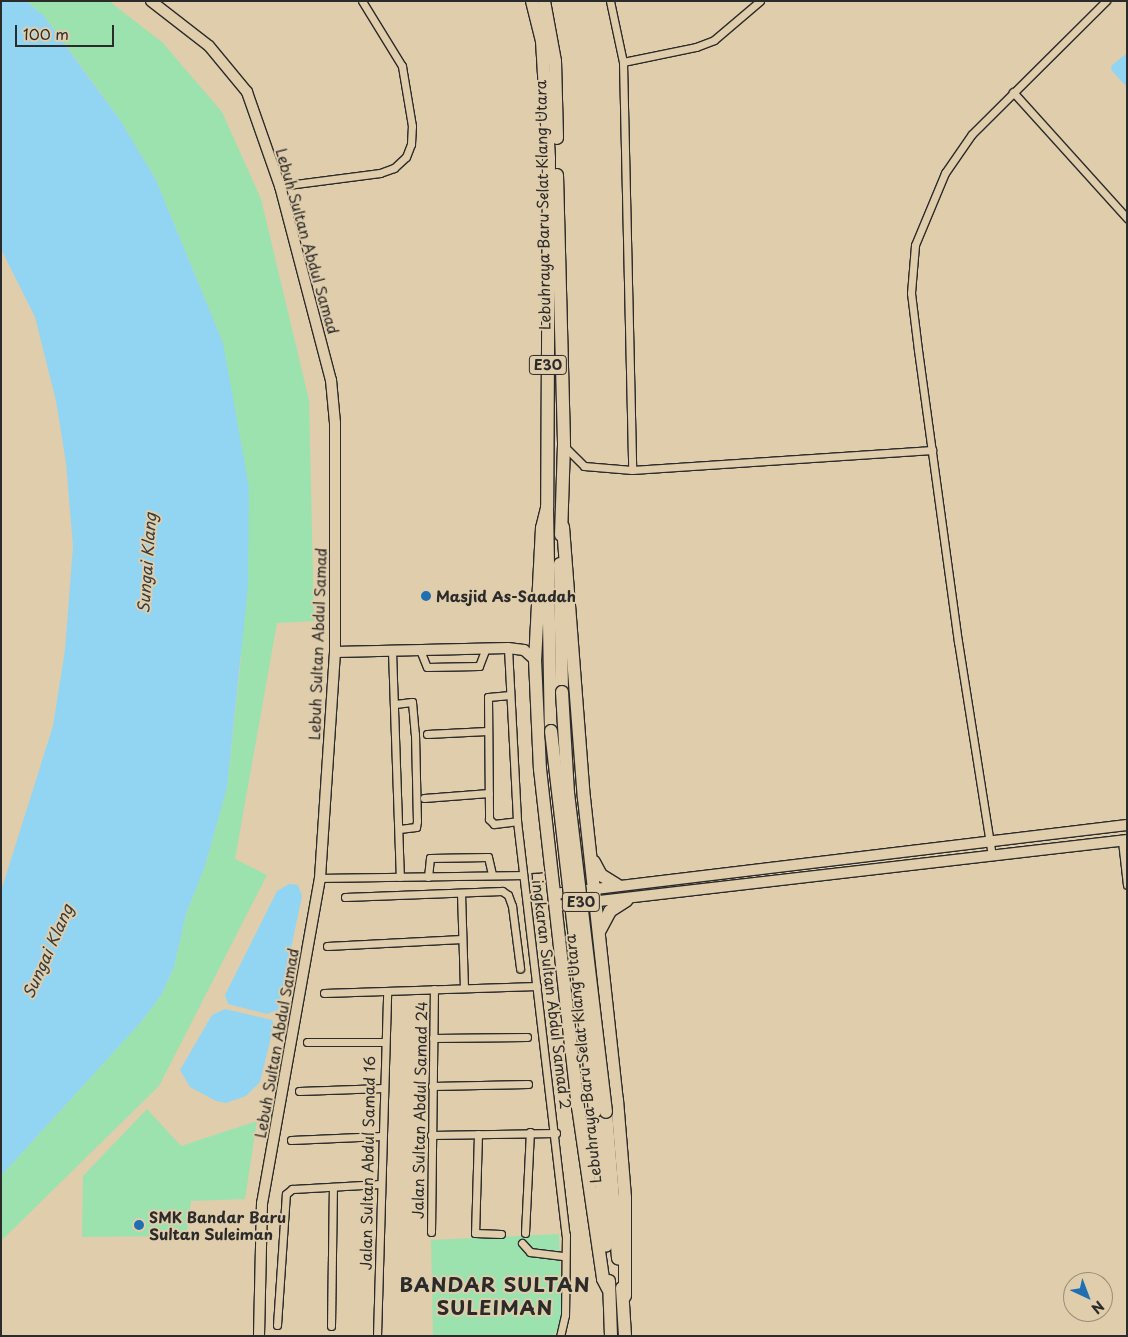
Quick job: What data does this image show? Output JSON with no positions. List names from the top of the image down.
{
  "streets": {
    "highway": ["Lebuhraya Baru Selat Klang Utara", "E30"],
    "street": [
      "Lebuh Sultan Abdul Samad",
      "Lingkaran Sultan Abdul Samad 2",
      "Jalan Sultan Abdul Samad 24",
      "Jalan Sultan Abdul Samad 16"
    ]
  },
  "districts": ["BANDAR SULTAN SULEIMAN"],
  "water": ["Sungai Klang"],
  "places": ["Masjid As-Saadah", "SMK Bandar Baru Sultan Suleiman"],
  "scale_bar": "100 m",
  "north": "bottom right"
}
